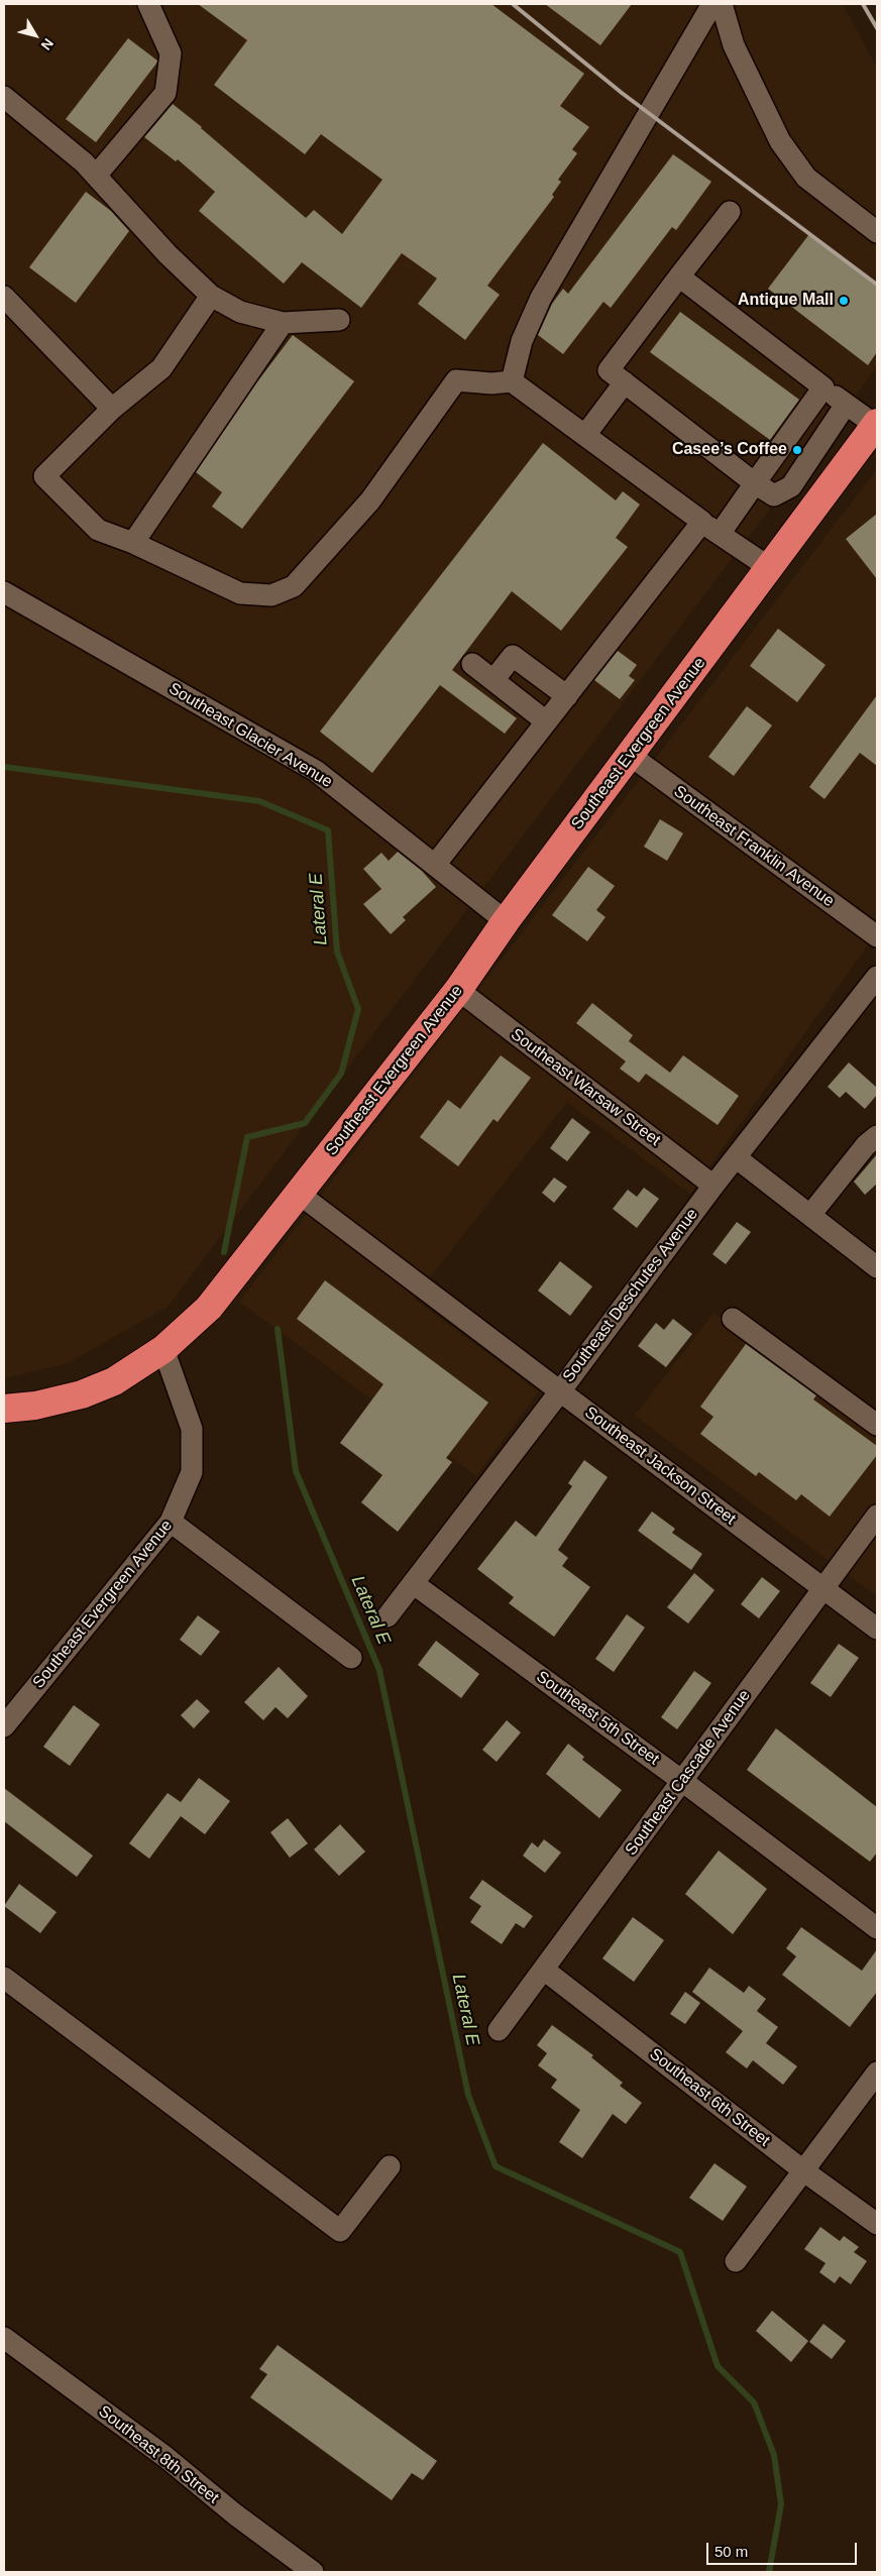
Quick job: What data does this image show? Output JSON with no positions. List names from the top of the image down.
{
  "streets": {
    "highway": ["Southeast Evergreen Avenue"],
    "street": [
      "Southeast Glacier Avenue",
      "Southeast Franklin Avenue",
      "Southeast Warsaw Street",
      "Southeast Deschutes Avenue",
      "Southeast Jackson Street",
      "Southeast 5th Street",
      "Southeast Cascade Avenue",
      "Southeast 6th Street",
      "Southeast 8th Street"
    ]
  },
  "crossings": [
    ["Southeast Glacier Avenue", "Southeast Evergreen Avenue"],
    ["Southeast Evergreen Avenue", "Southeast Franklin Avenue"],
    ["Southeast Evergreen Avenue", "Southeast Warsaw Street"],
    ["Southeast Evergreen Avenue", "Southeast Jackson Street"],
    ["Southeast Warsaw Street", "Southeast Deschutes Avenue"],
    ["Southeast Deschutes Avenue", "Southeast Jackson Street"],
    ["Southeast Deschutes Avenue", "Southeast 5th Street"],
    ["Southeast Jackson Street", "Southeast Cascade Avenue"],
    ["Southeast 5th Street", "Southeast Cascade Avenue"],
    ["Southeast Cascade Avenue", "Southeast 6th Street"]
  ],
  "water": ["Lateral E"],
  "places": ["Antique Mall", "Casee’s Coffee"],
  "scale_bar": "50 m",
  "north": "bottom right"
}
